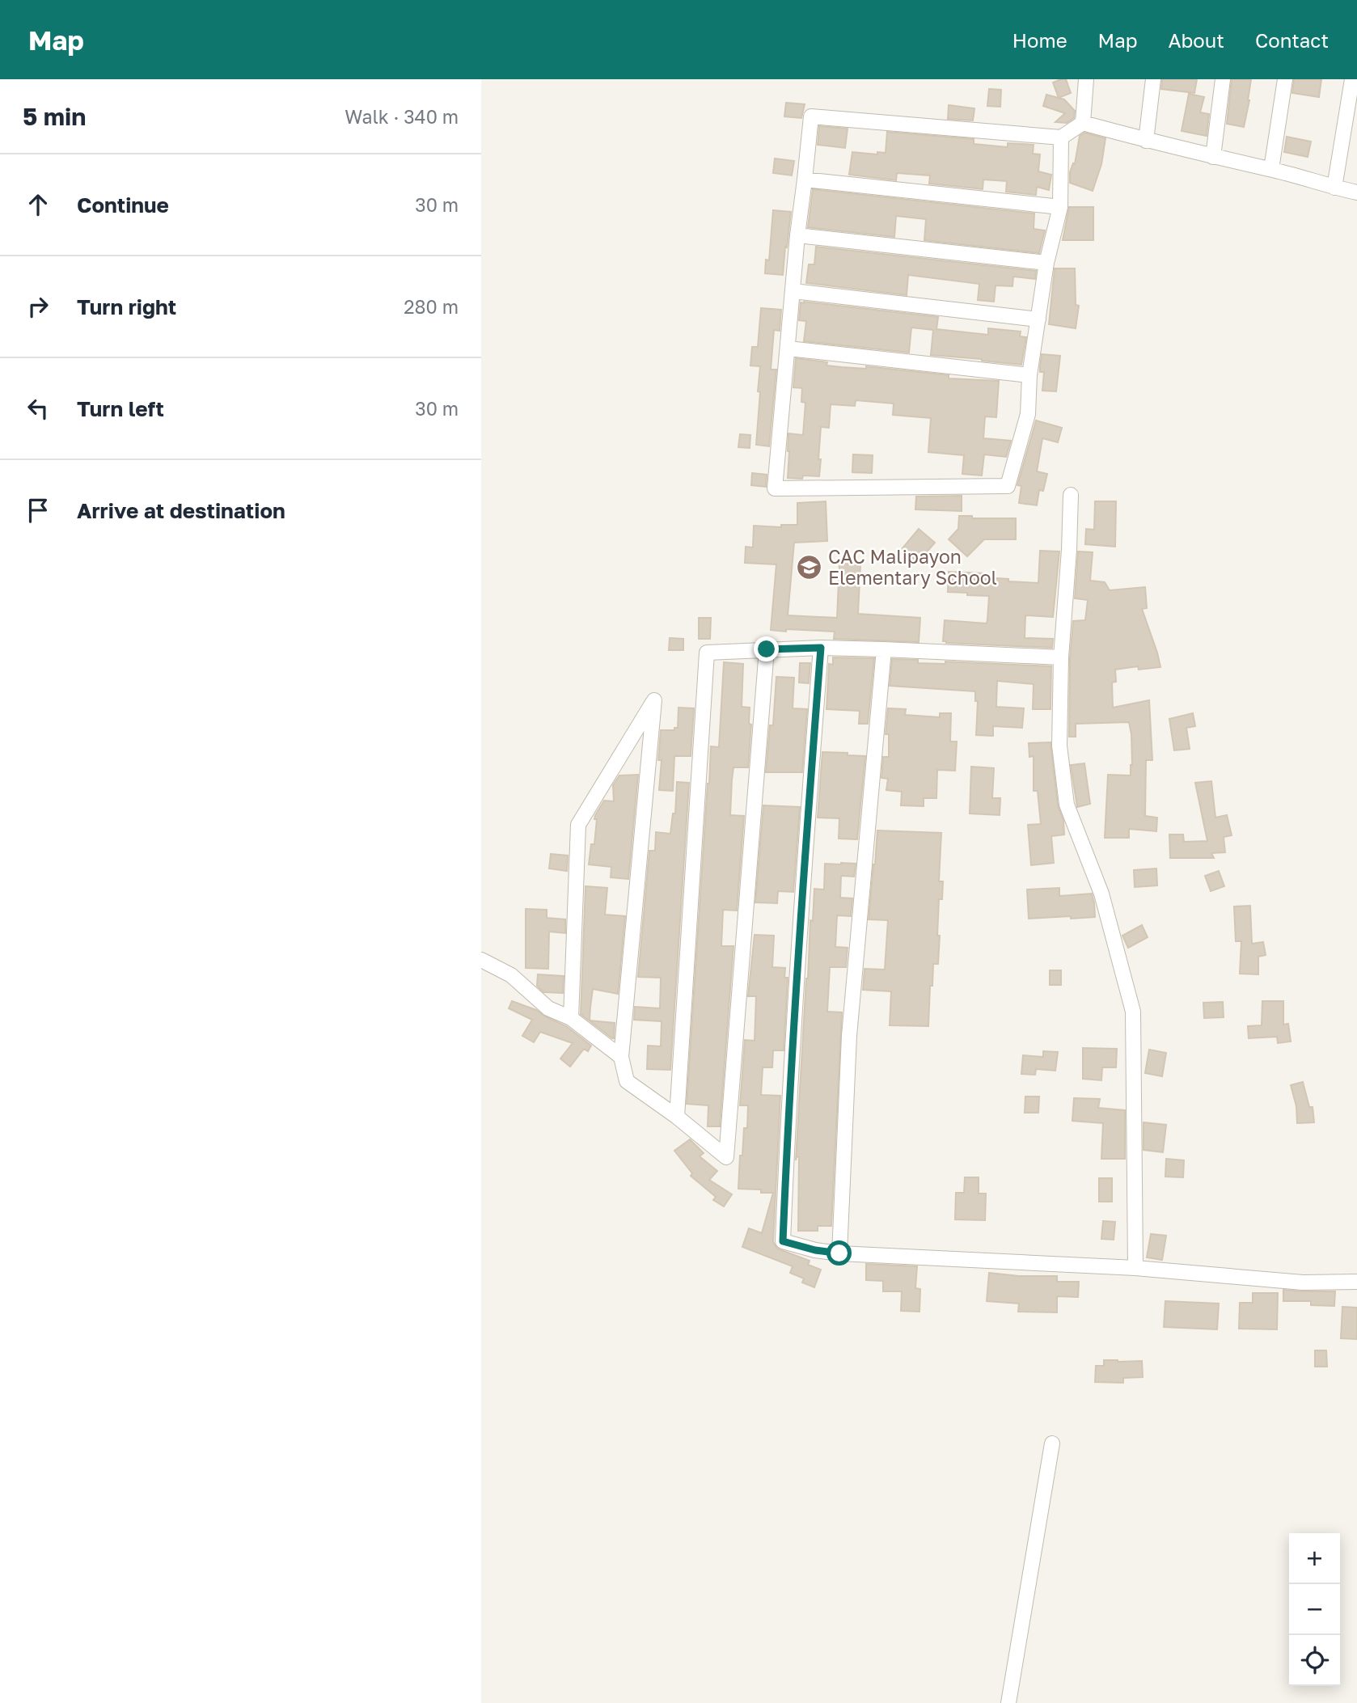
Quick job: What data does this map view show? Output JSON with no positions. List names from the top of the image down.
{
  "places": {
    "school or university": ["CAC Malipayon Elementary School"]
  },
  "page": {
    "header": "Map",
    "nav": [
      "Home",
      "Map",
      "About",
      "Contact"
    ],
    "heading": ["5 min", "Walk · 340 m"],
    "list": [
      ["Continue", "30 m"],
      ["Turn right", "280 m"],
      ["Turn left", "30 m"],
      "Arrive at destination"
    ],
    "map_buttons": ["+", "−"]
  }
}
